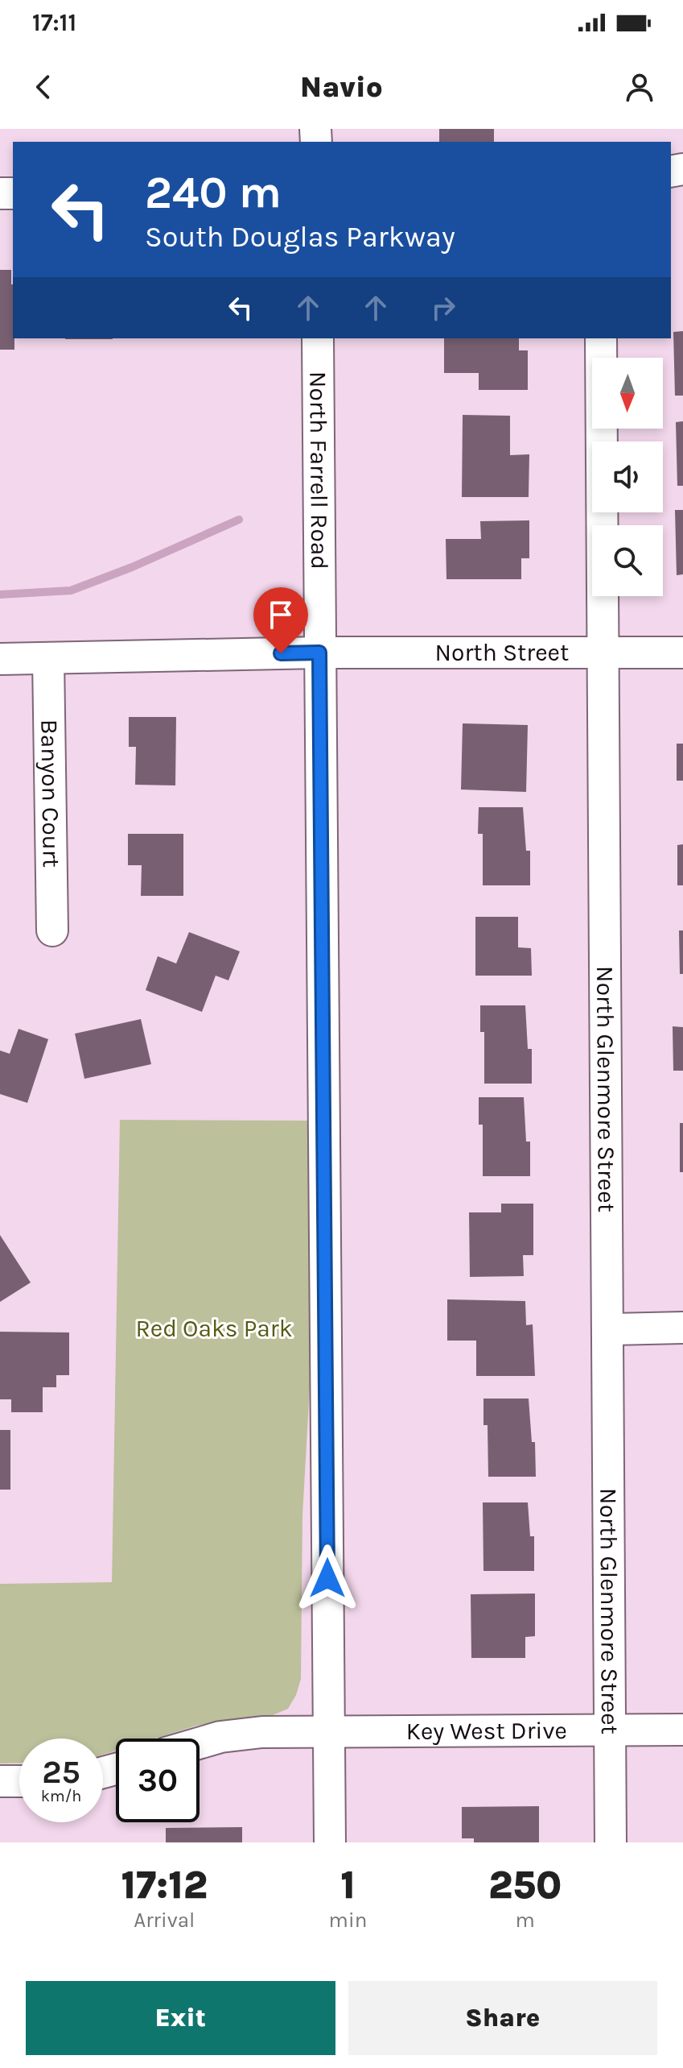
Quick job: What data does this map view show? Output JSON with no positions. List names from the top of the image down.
{
  "streets": {
    "street": [
      "North Farrell Road",
      "North Street",
      "Banyon Court",
      "North Glenmore Street",
      "Key West Drive"
    ]
  },
  "crossings": [
    ["North Farrell Road", "North Street"],
    ["North Farrell Road", "Key West Drive"],
    ["North Street", "Banyon Court"],
    ["North Street", "North Glenmore Street"],
    ["North Glenmore Street", "Key West Drive"]
  ],
  "parks": ["Red Oaks Park"],
  "north": "bottom",
  "page": {
    "status": "17:11",
    "header": "Navio",
    "turn": ["240 m", "South Douglas Parkway"],
    "speed": "25 km/h",
    "limit": "30",
    "eta": [
      "17:12",
      "Arrival",
      "1",
      "min",
      "250",
      "m"
    ],
    "buttons": ["Exit", "Share"]
  }
}
